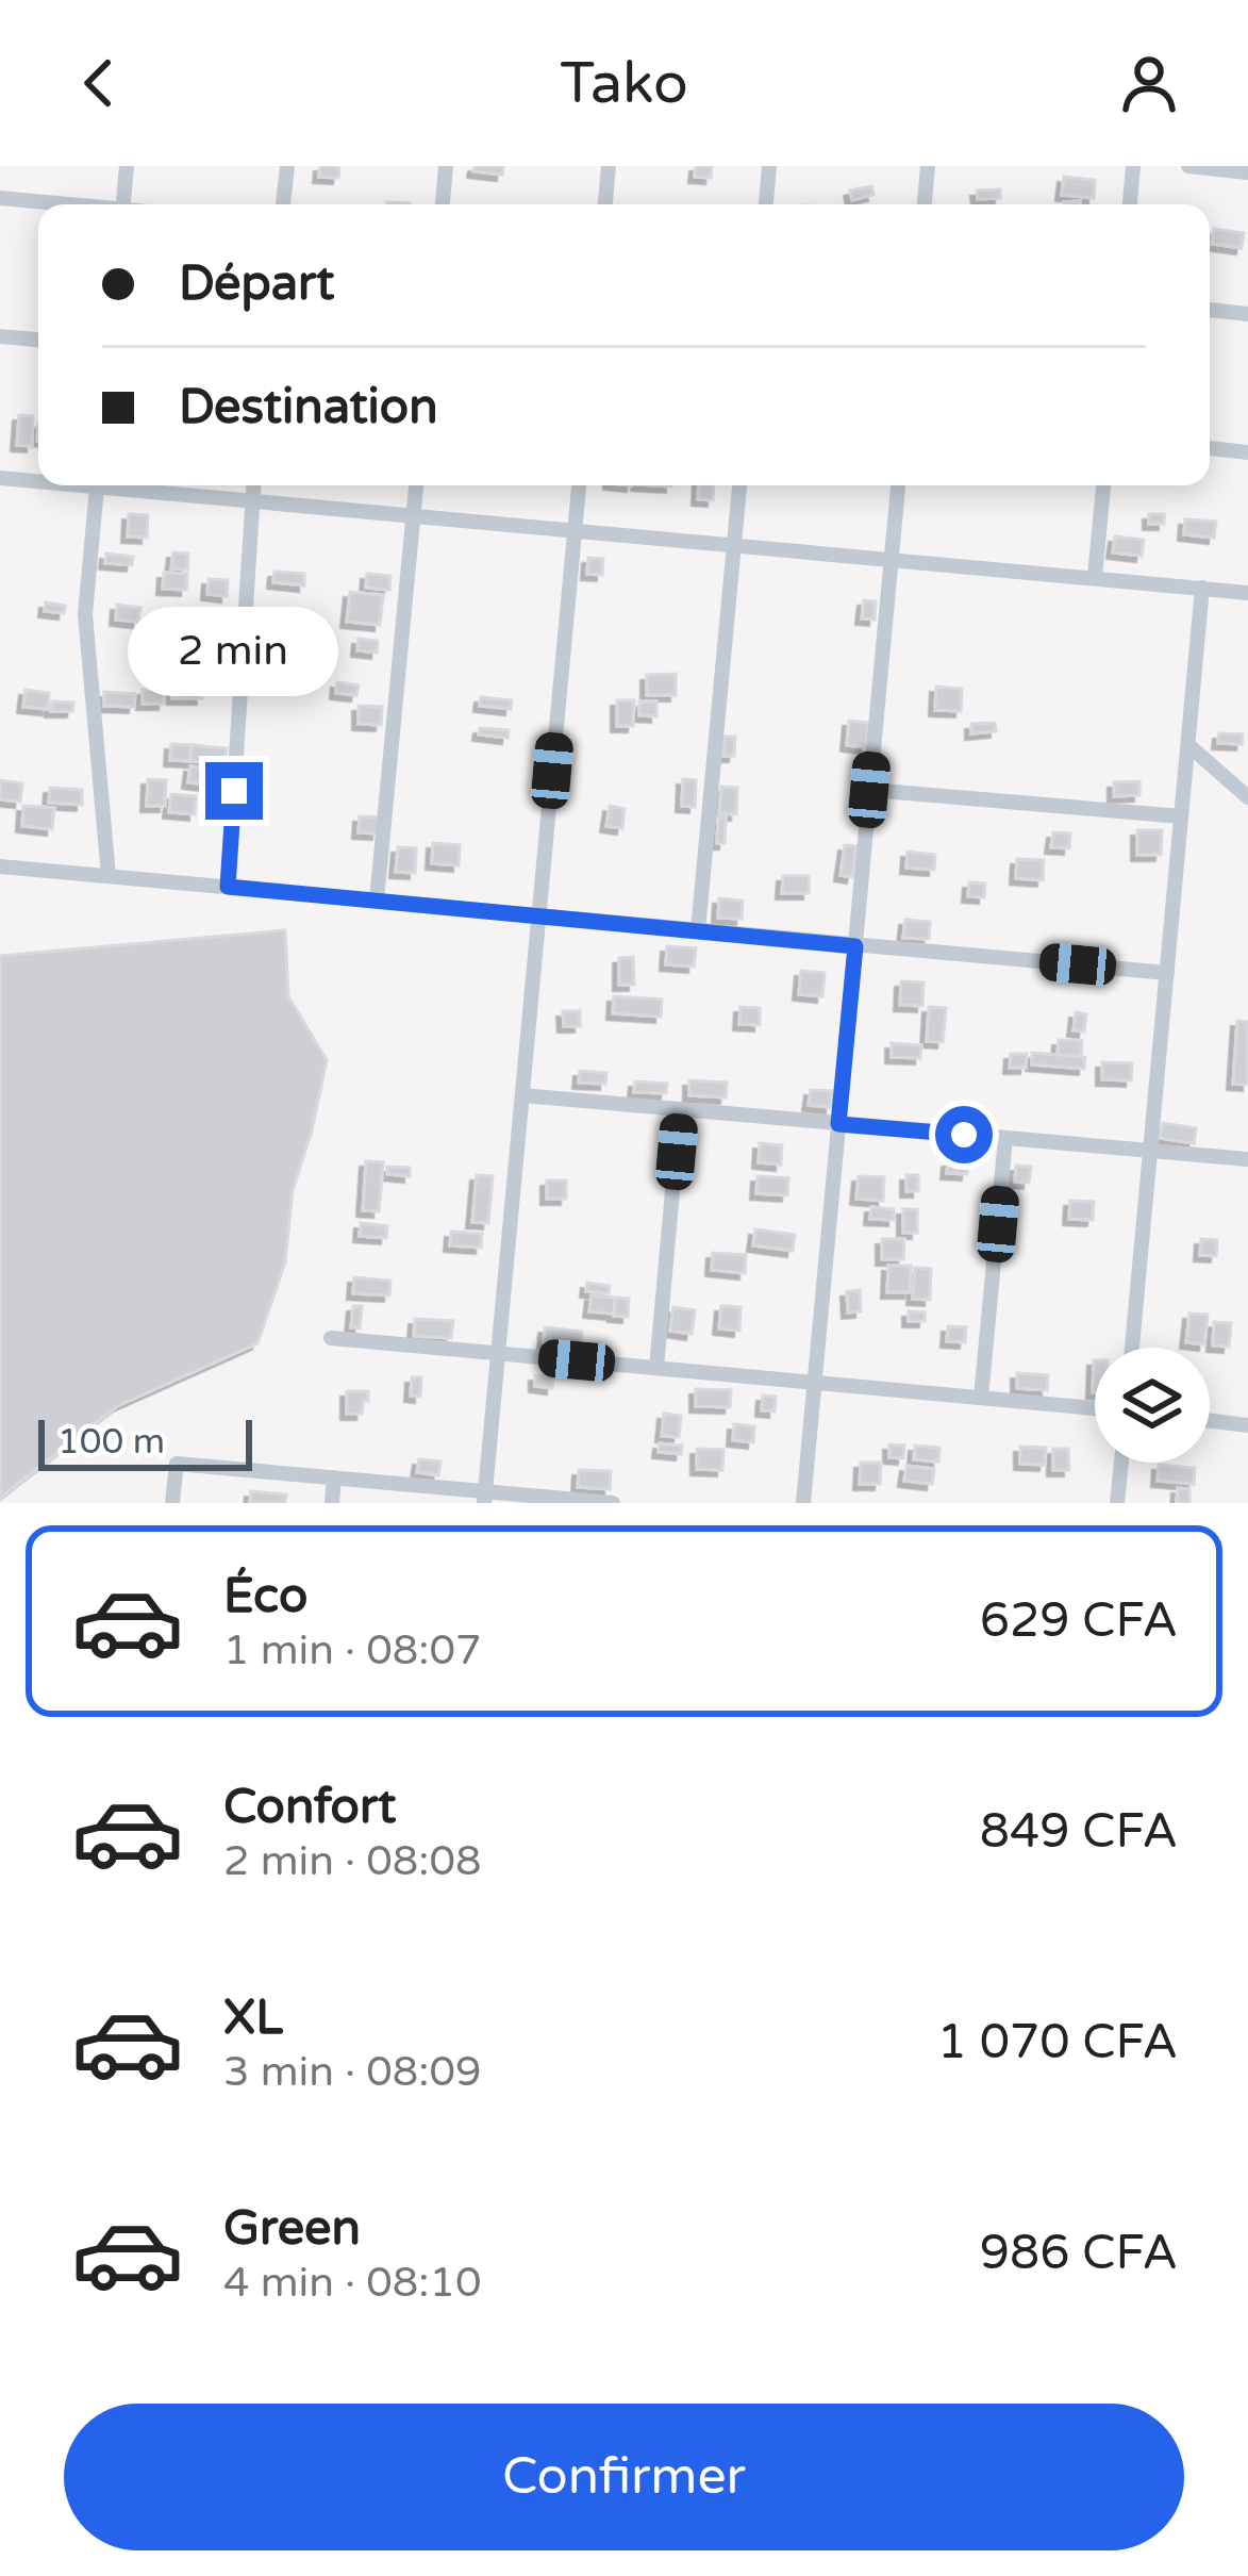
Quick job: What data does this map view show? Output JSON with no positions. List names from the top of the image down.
{
  "scale_bar": "100 m",
  "page": {
    "header": "Tako",
    "banner": ["Départ", "Destination"],
    "bubble": "2 min",
    "scale": "100 m",
    "list": [
      {
        "name": "Éco",
        "note": "1 min · 08:07",
        "value": "629 CFA"
      },
      {
        "name": "Confort",
        "note": "2 min · 08:08",
        "value": "849 CFA"
      },
      {
        "name": "XL",
        "note": "3 min · 08:09",
        "value": "1 070 CFA"
      },
      {
        "name": "Green",
        "note": "4 min · 08:10",
        "value": "986 CFA"
      }
    ],
    "buttons": "Confirmer"
  }
}
